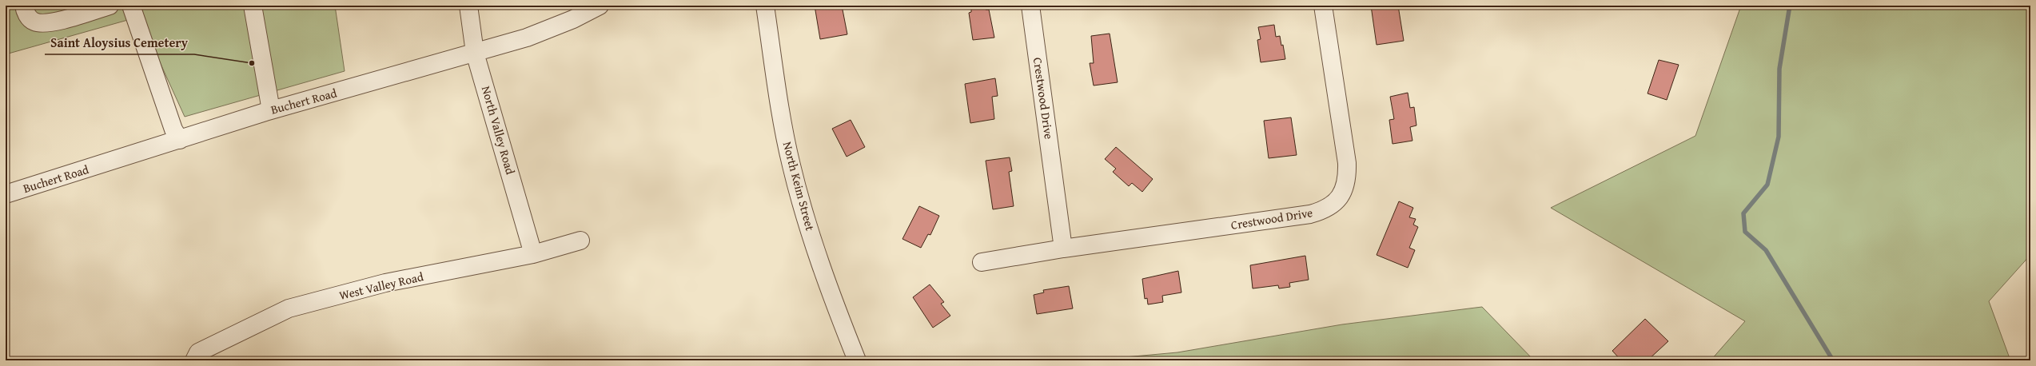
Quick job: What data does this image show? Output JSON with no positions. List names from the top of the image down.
{
  "streets": {
    "street": [
      "Crestwood Drive",
      "Buchert Road",
      "North Valley Road",
      "North Keim Street",
      "West Valley Road"
    ]
  },
  "crossings": [
    ["Buchert Road", "North Valley Road"],
    ["North Valley Road", "West Valley Road"]
  ],
  "places": ["Saint Aloysius Cemetery"]
}
